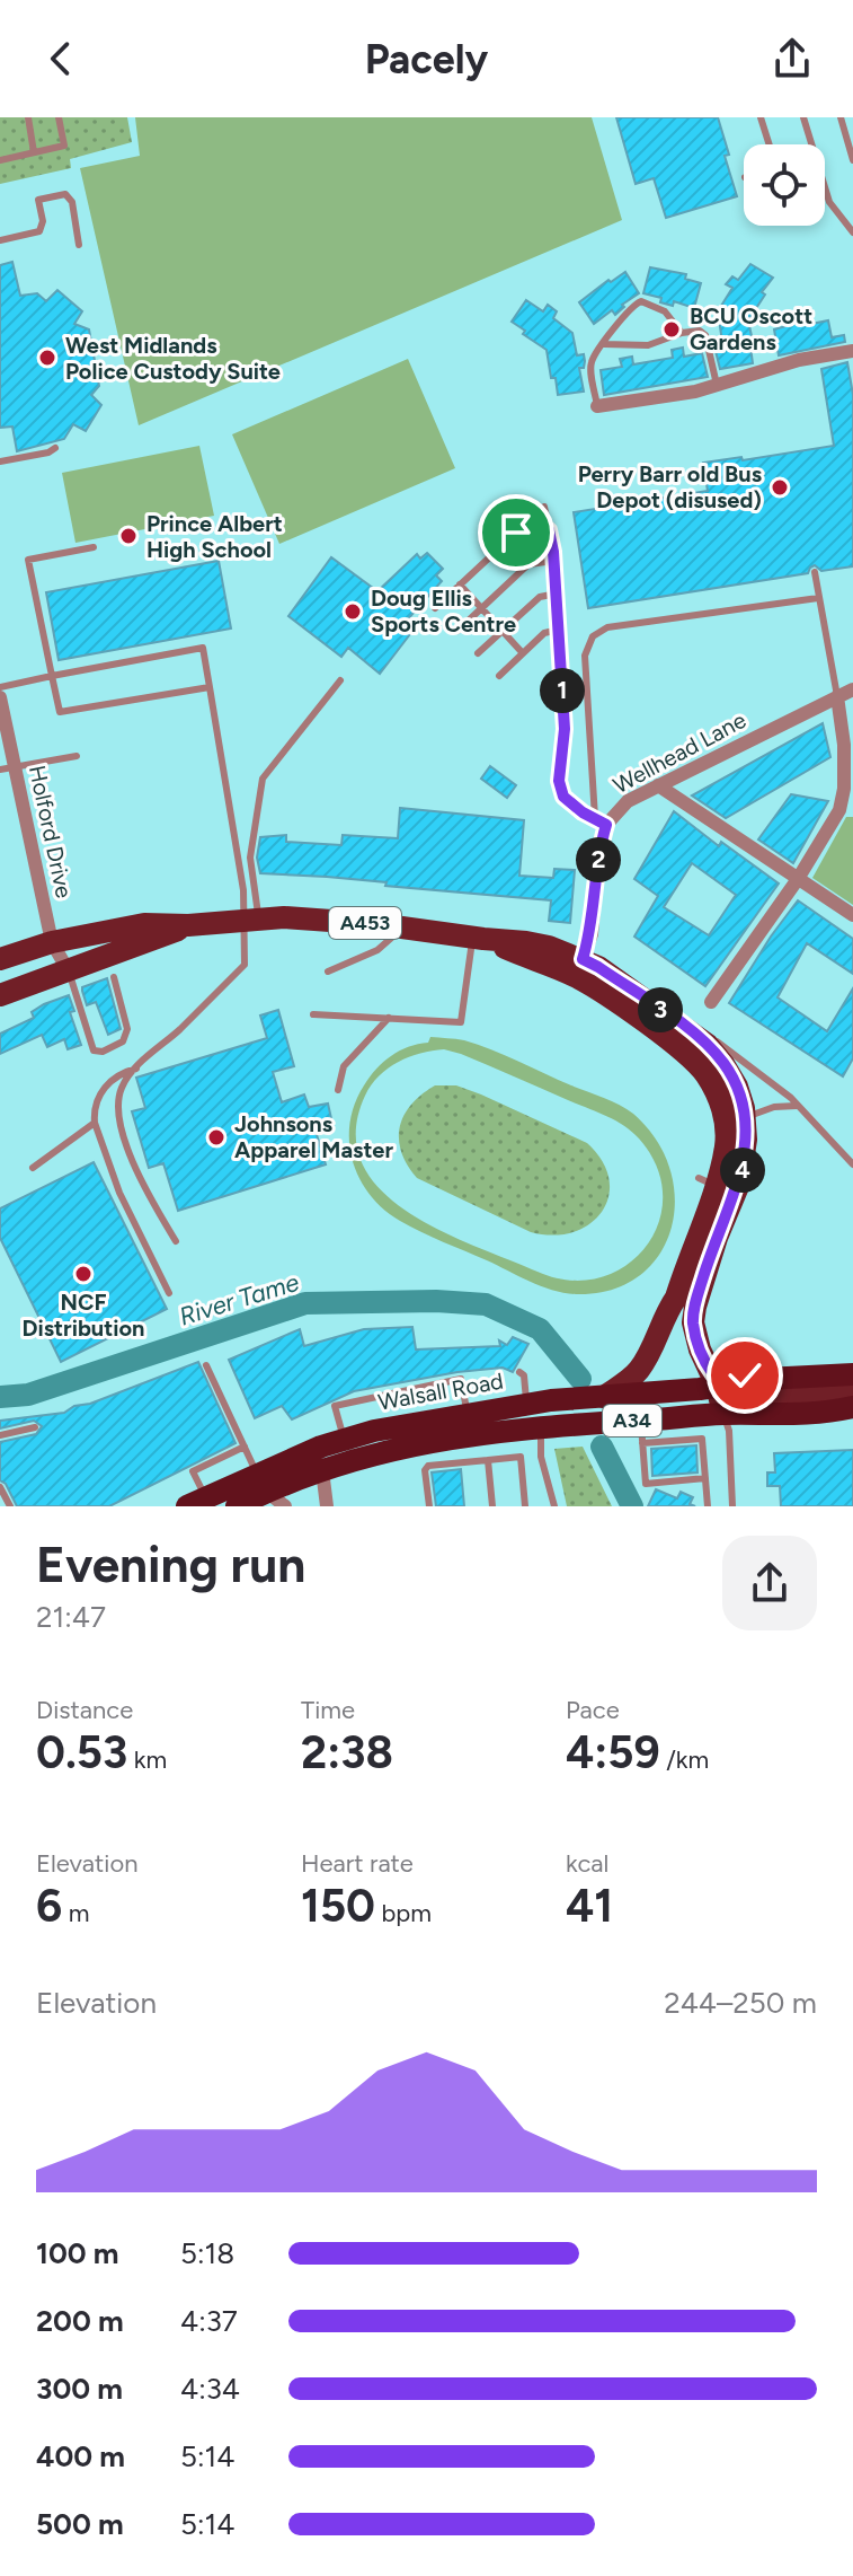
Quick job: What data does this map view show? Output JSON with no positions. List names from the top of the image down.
{
  "streets": {
    "highway": ["Walsall Road", "A34"],
    "main road": ["A453"],
    "street": ["Wellhead Lane", "Holford Drive"]
  },
  "crossings": [
    ["Wellhead Lane", "A453"],
    ["Holford Drive", "A453"]
  ],
  "water": ["River Tame"],
  "places": [
    "BCU Oscott Gardens",
    "West Midlands Police Custody Suite",
    "Perry Barr old Bus Depot (disused)",
    "Prince Albert High School",
    "Doug Ellis Sports Centre",
    "Johnsons Apparel Master",
    "NCF Distribution"
  ],
  "page": {
    "header": "Pacely",
    "pins": [
      "1",
      "2",
      "3",
      "4"
    ],
    "heading": ["Evening run", "21:47"],
    "stats": [
      ["Distance", "0.53 km"],
      ["Time", "2:38"],
      ["Pace", "4:59 /km"],
      ["Elevation", "6 m"],
      ["Heart rate", "150 bpm"],
      ["kcal", "41"]
    ],
    "chart": ["Elevation", "244–250 m"],
    "list": [
      {
        "name": "100 m",
        "note": "5:18"
      },
      {
        "name": "200 m",
        "note": "4:37"
      },
      {
        "name": "300 m",
        "note": "4:34"
      },
      {
        "name": "400 m",
        "note": "5:14"
      },
      {
        "name": "500 m",
        "note": "5:14"
      }
    ]
  }
}
